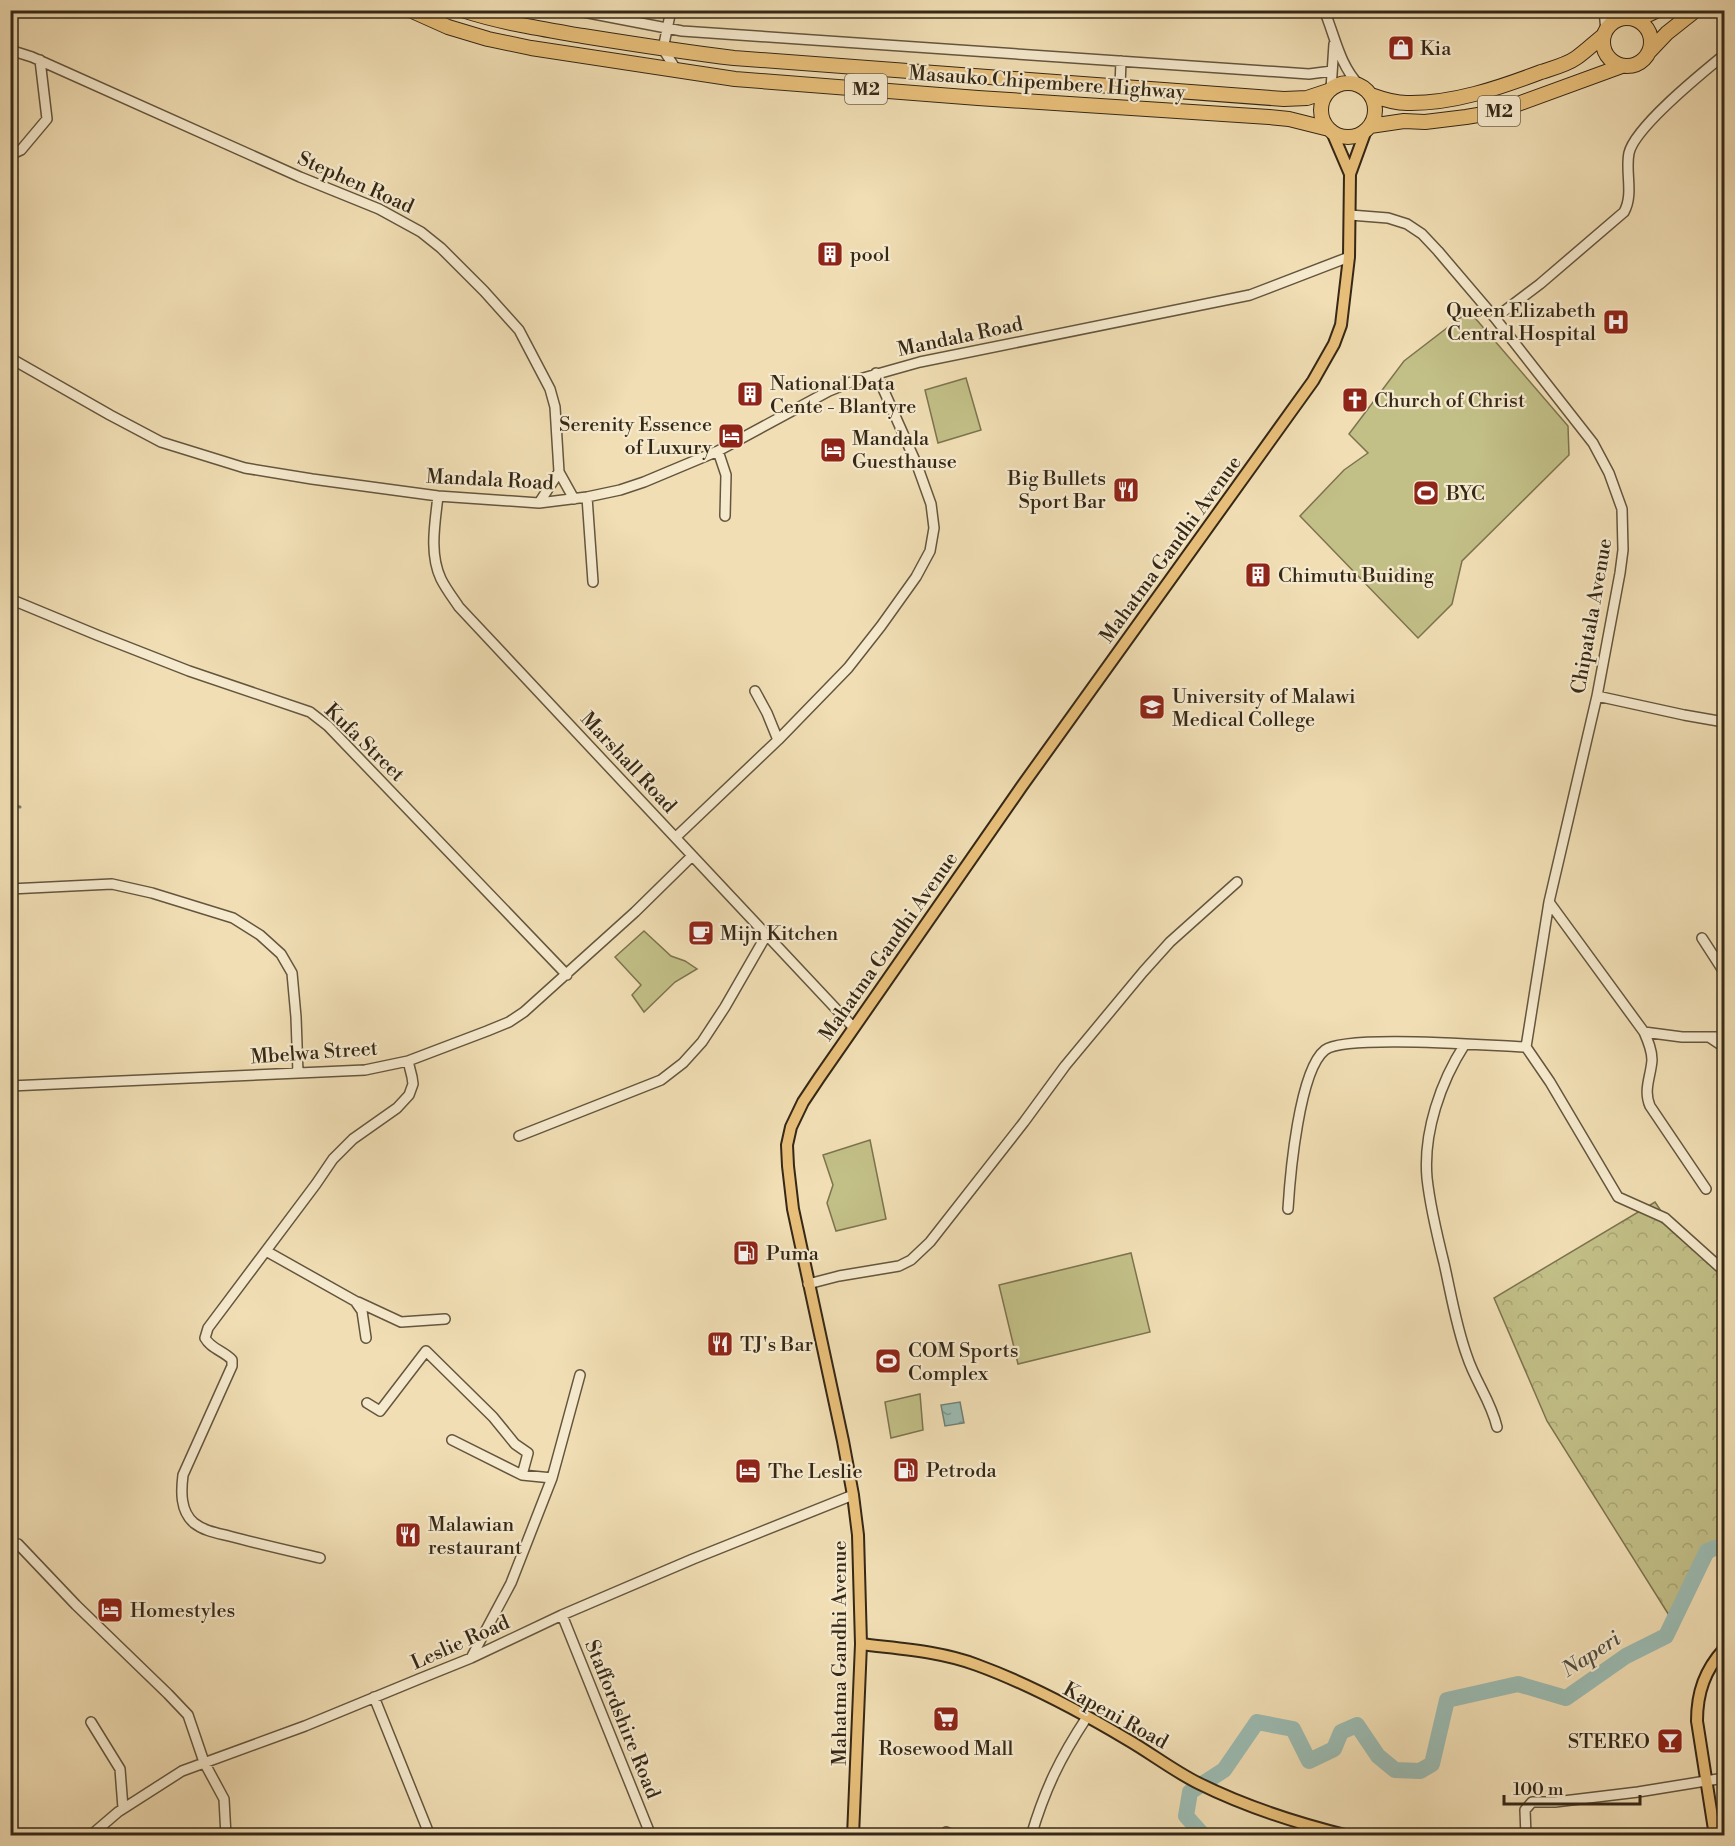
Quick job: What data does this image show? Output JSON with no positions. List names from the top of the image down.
{
  "streets": {
    "highway": ["Masauko Chipembere Highway", "M2"],
    "main road": ["Mahatma Gandhi Avenue", "Kapeni Road"],
    "street": [
      "Stephen Road",
      "Mandala Road",
      "Chipatala Avenue",
      "Kufa Street",
      "Marshall Road",
      "Mbelwa Street",
      "Leslie Road",
      "Staffordshire Road"
    ]
  },
  "crossings": [
    ["Masauko Chipembere Highway", "M2"],
    ["Masauko Chipembere Highway", "Mahatma Gandhi Avenue"],
    ["M2", "Mahatma Gandhi Avenue"],
    ["Stephen Road", "Mandala Road"],
    ["Mandala Road", "Mahatma Gandhi Avenue"],
    ["Mandala Road", "Marshall Road"],
    ["Mahatma Gandhi Avenue", "Chipatala Avenue"],
    ["Mahatma Gandhi Avenue", "Marshall Road"],
    ["Mahatma Gandhi Avenue", "Leslie Road"],
    ["Mahatma Gandhi Avenue", "Kapeni Road"],
    ["Kufa Street", "Mbelwa Street"],
    ["Marshall Road", "Mbelwa Street"],
    ["Leslie Road", "Staffordshire Road"]
  ],
  "water": ["Naperi"],
  "places": {
    "shop": ["Kia"],
    "building": ["pool", "National Data Cente - Blantyre", "Chimutu Buiding"],
    "hospital": ["Queen Elizabeth Central Hospital"],
    "church": ["Church of Christ"],
    "hotel": [
      "Serenity Essence of Luxury",
      "Mandala Guesthause",
      "The Leslie",
      "Homestyles"
    ],
    "restaurant": ["Big Bullets Sport Bar", "TJ's Bar", "Malawian restaurant"],
    "sports": ["BYC", "COM Sports Complex"],
    "school or university": ["University of Malawi Medical College"],
    "cafe": ["Mijn Kitchen"],
    "fuel station": ["Puma", "Petroda"],
    "supermarket": ["Rosewood Mall"],
    "bar": ["STEREO"]
  },
  "scale_bar": "100 m"
}
